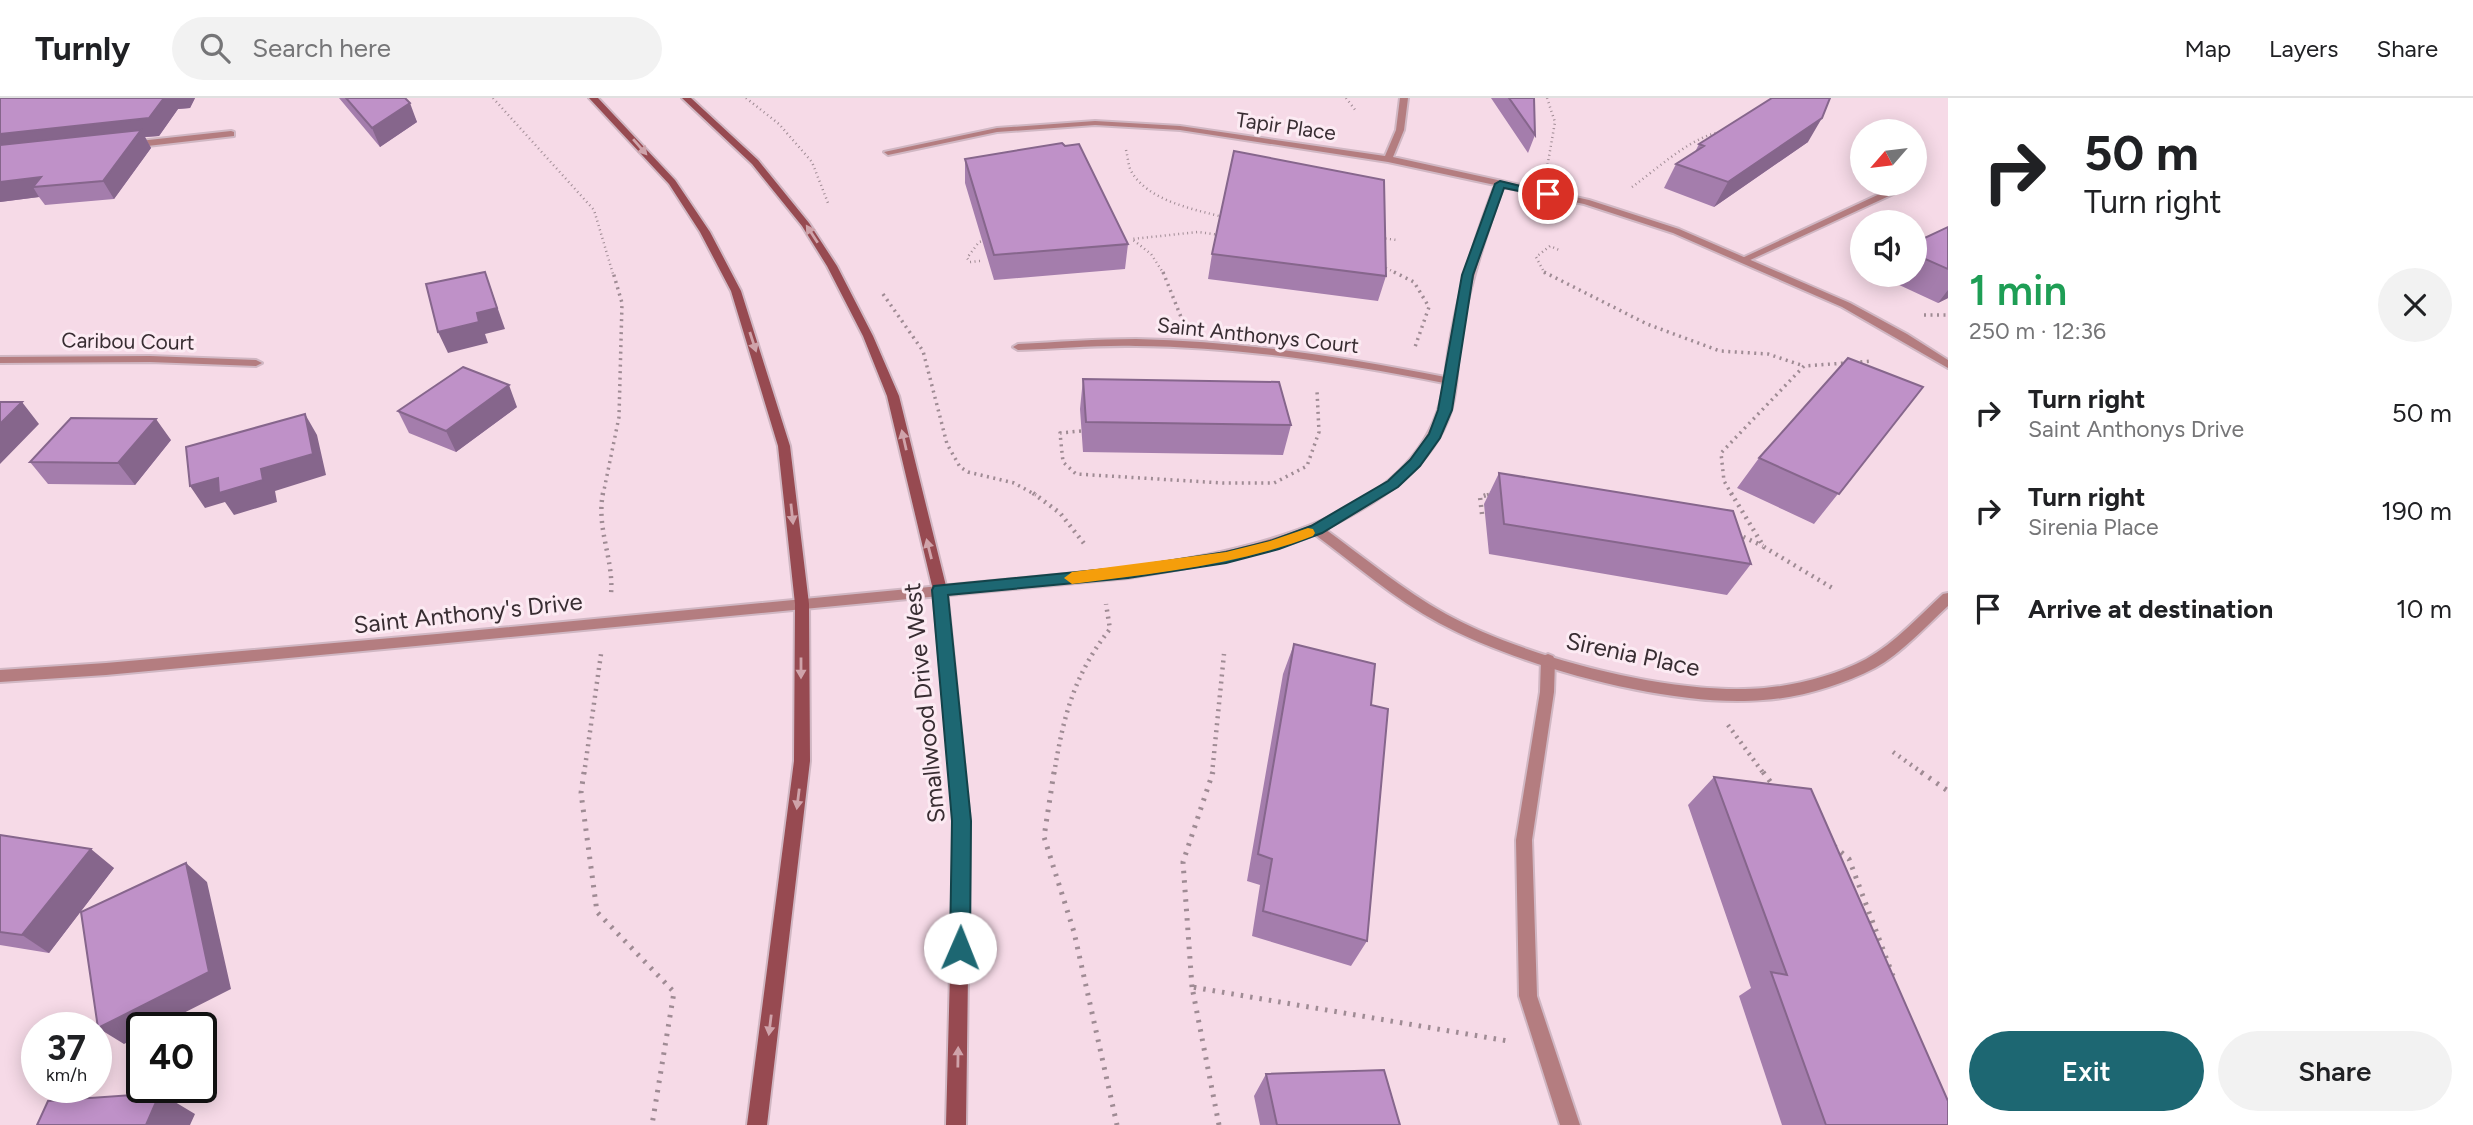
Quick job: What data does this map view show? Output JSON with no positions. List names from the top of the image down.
{
  "streets": {
    "street": [
      "Tapir Place",
      "Saint Anthonys Court",
      "Caribou Court",
      "Saint Anthony's Drive",
      "Sirenia Place",
      "Smallwood Drive West"
    ]
  },
  "crossings": [
    ["Tapir Place", "Saint Anthony's Drive"],
    ["Saint Anthonys Court", "Saint Anthony's Drive"],
    ["Saint Anthony's Drive", "Sirenia Place"],
    ["Saint Anthony's Drive", "Smallwood Drive West"]
  ],
  "north": "bottom left",
  "page": {
    "header": "Turnly",
    "search": "Search here",
    "nav": ["Map", "Layers", "Share"],
    "turn": ["50 m", "Turn right"],
    "heading": ["1 min", "250 m · 12:36"],
    "list": [
      {
        "name": "Turn right",
        "note": "Saint Anthonys Drive",
        "value": "50 m"
      },
      {
        "name": "Turn right",
        "note": "Sirenia Place",
        "value": "190 m"
      },
      {
        "name": "Arrive at destination",
        "value": "10 m"
      }
    ],
    "speed": "37 km/h",
    "limit": "40",
    "buttons": ["Exit", "Share"]
  }
}
